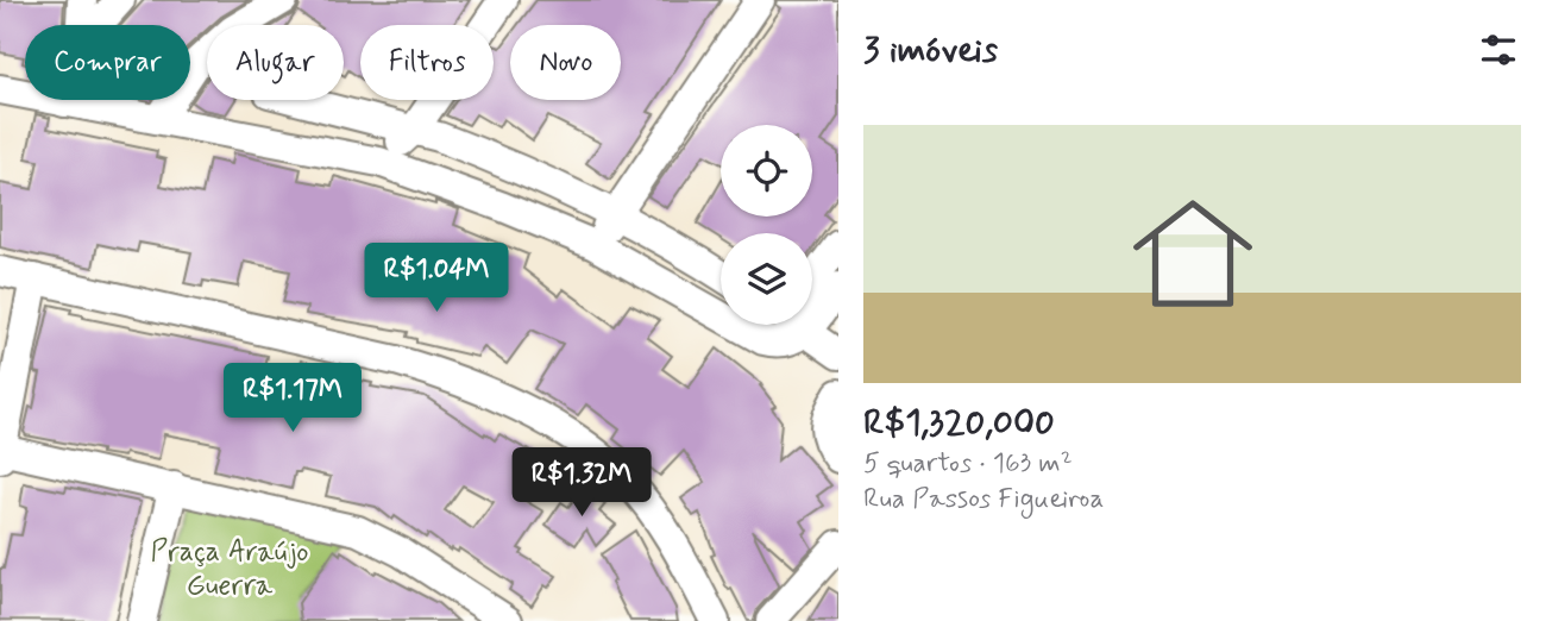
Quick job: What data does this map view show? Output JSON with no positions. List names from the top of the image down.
{
  "parks": ["Praça Araújo Guerra"],
  "page": {
    "heading": "3 imóveis",
    "chip": [
      "Comprar",
      "Alugar",
      "Filtros",
      "Novo"
    ],
    "list": [
      {
        "name": "R$1,320,000",
        "note": "5 quartos · 163 m² · Rua Passos Figueiroa"
      }
    ],
    "price": ["R$1.04M", "R$1.17M", "R$1.32M"]
  }
}
